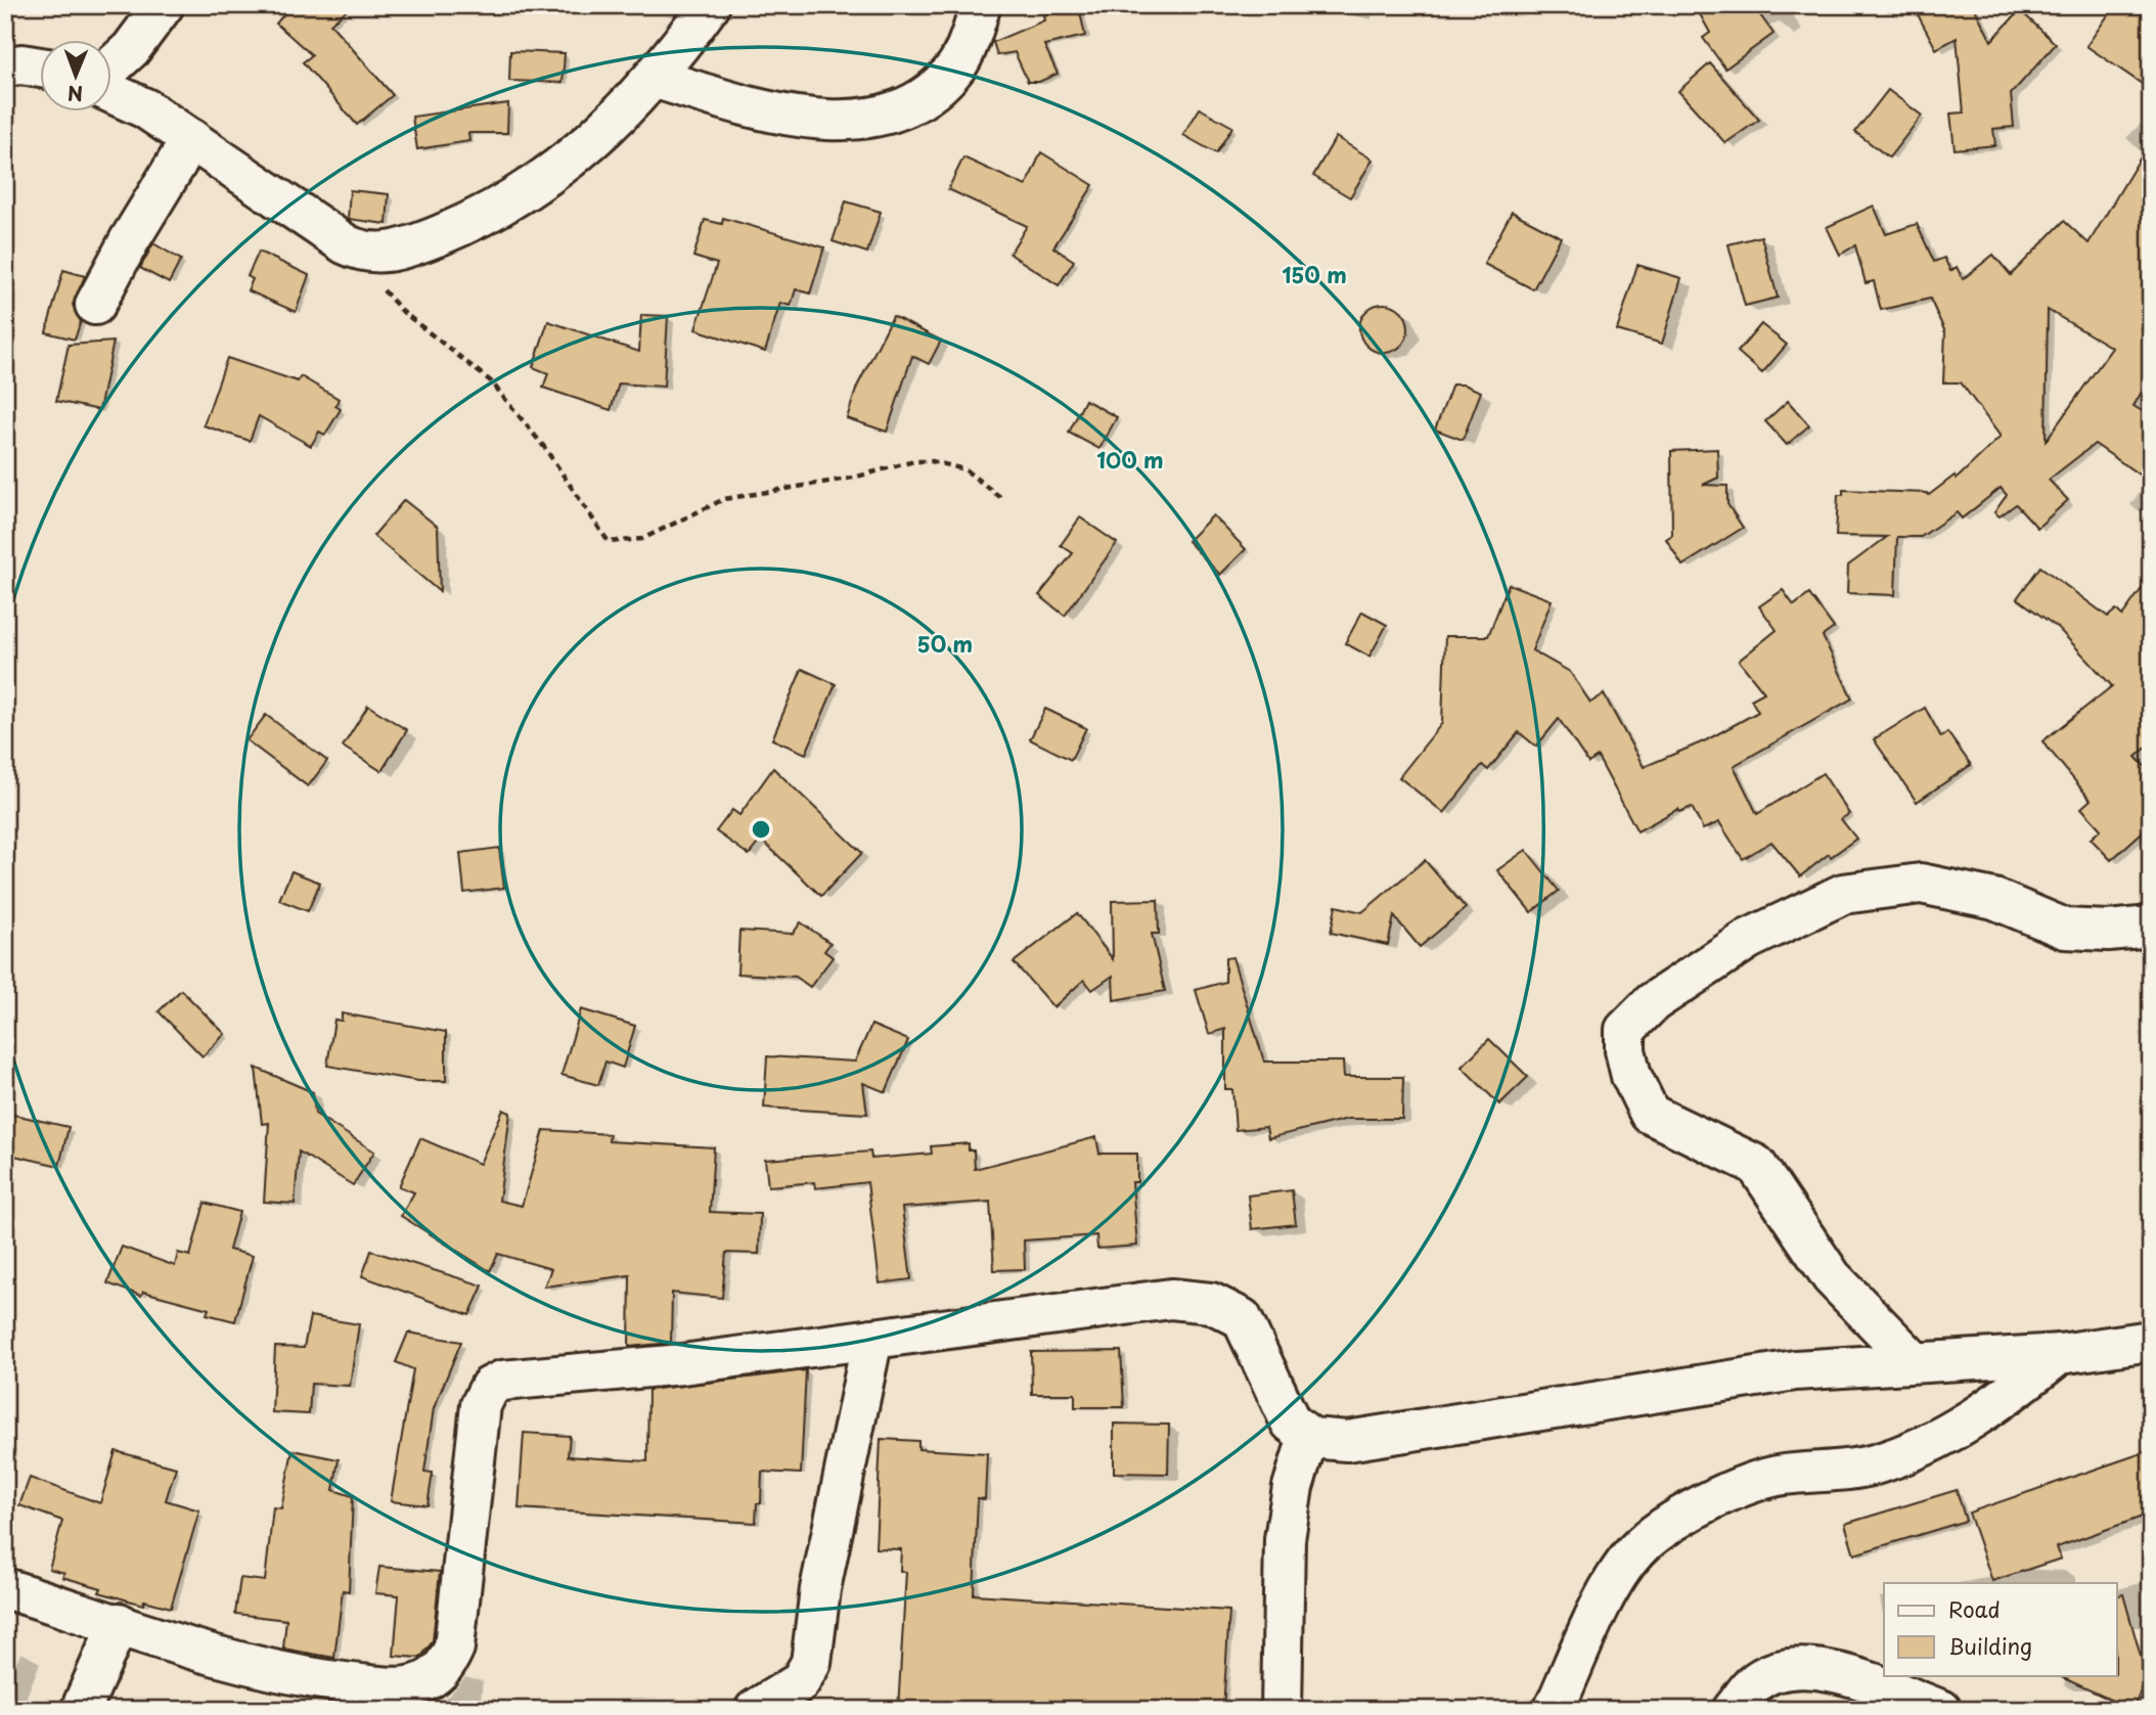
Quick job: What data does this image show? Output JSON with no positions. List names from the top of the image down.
{
  "legend": ["Road", "Building"],
  "north": "bottom",
  "rings": ["150 m", "100 m", "50 m"]
}
